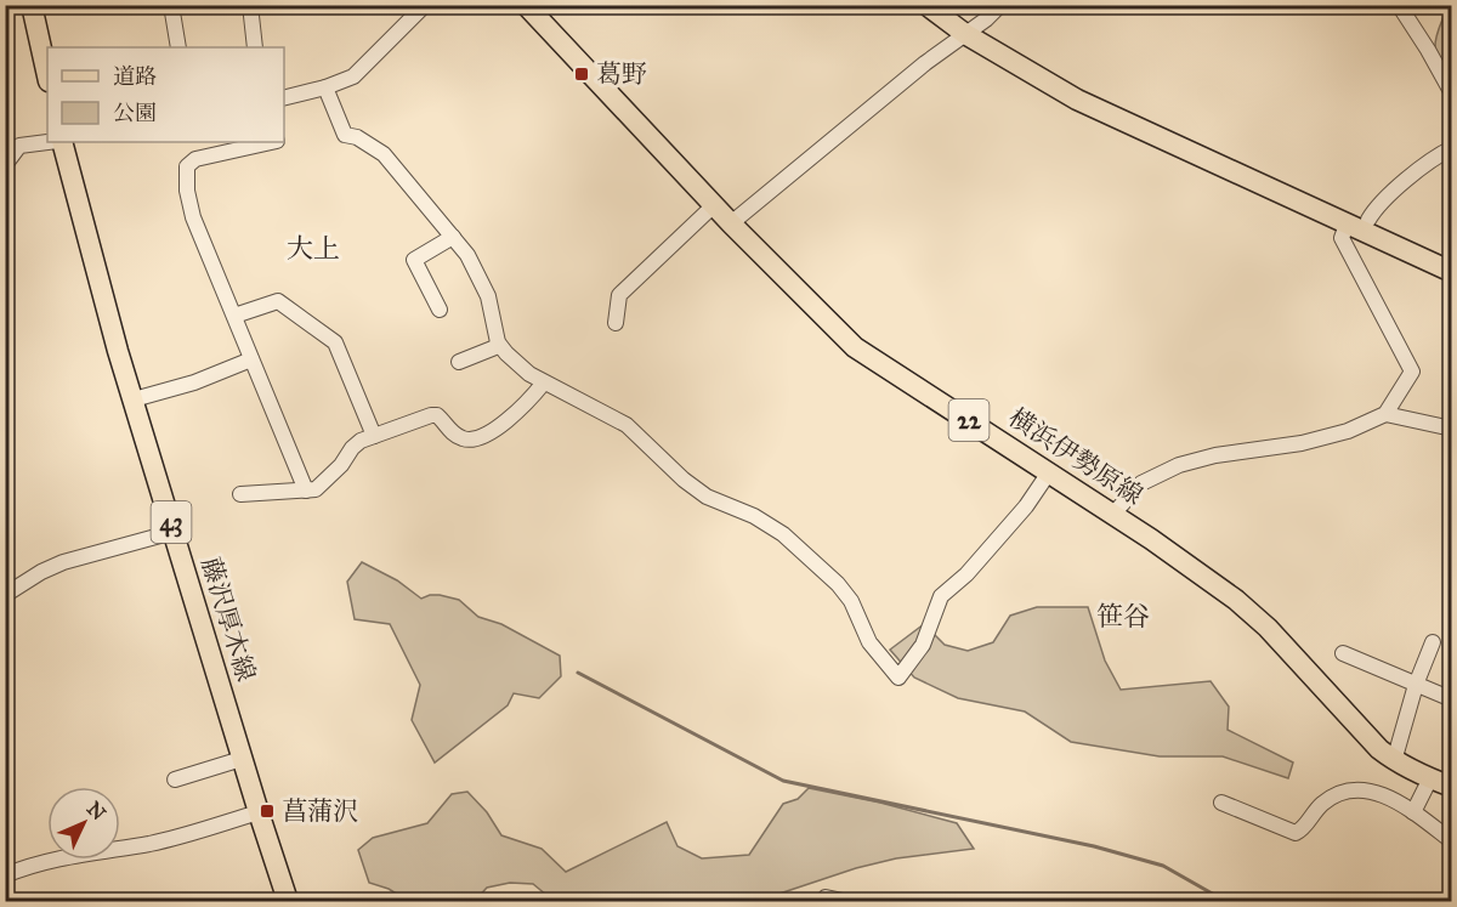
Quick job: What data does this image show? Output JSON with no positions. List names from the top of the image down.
{
  "streets": {
    "main road": [
      "22",
      "横浜伊勢原線",
      "43",
      "藤沢厚木線"
    ]
  },
  "districts": ["大上", "笹谷"],
  "places": {
    "transit": ["葛野", "菖蒲沢"]
  },
  "legend": ["道路", "公園"],
  "north": "top right"
}
